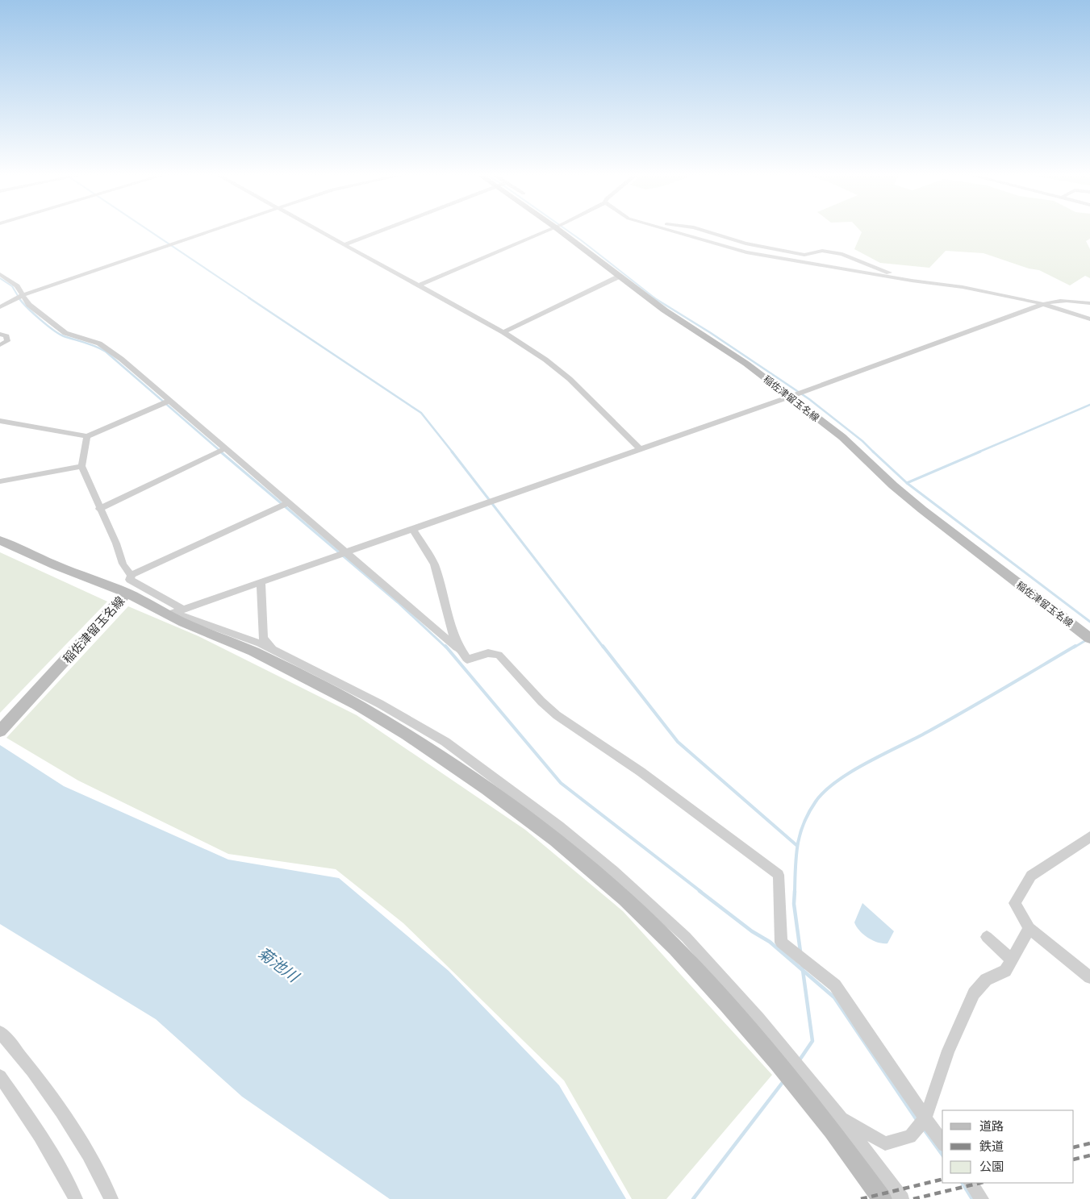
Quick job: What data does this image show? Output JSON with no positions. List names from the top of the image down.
{
  "streets": {
    "main road": ["稲佐津留玉名線"]
  },
  "water": ["菊池川"],
  "legend": ["道路", "鉄道", "公園"]
}
